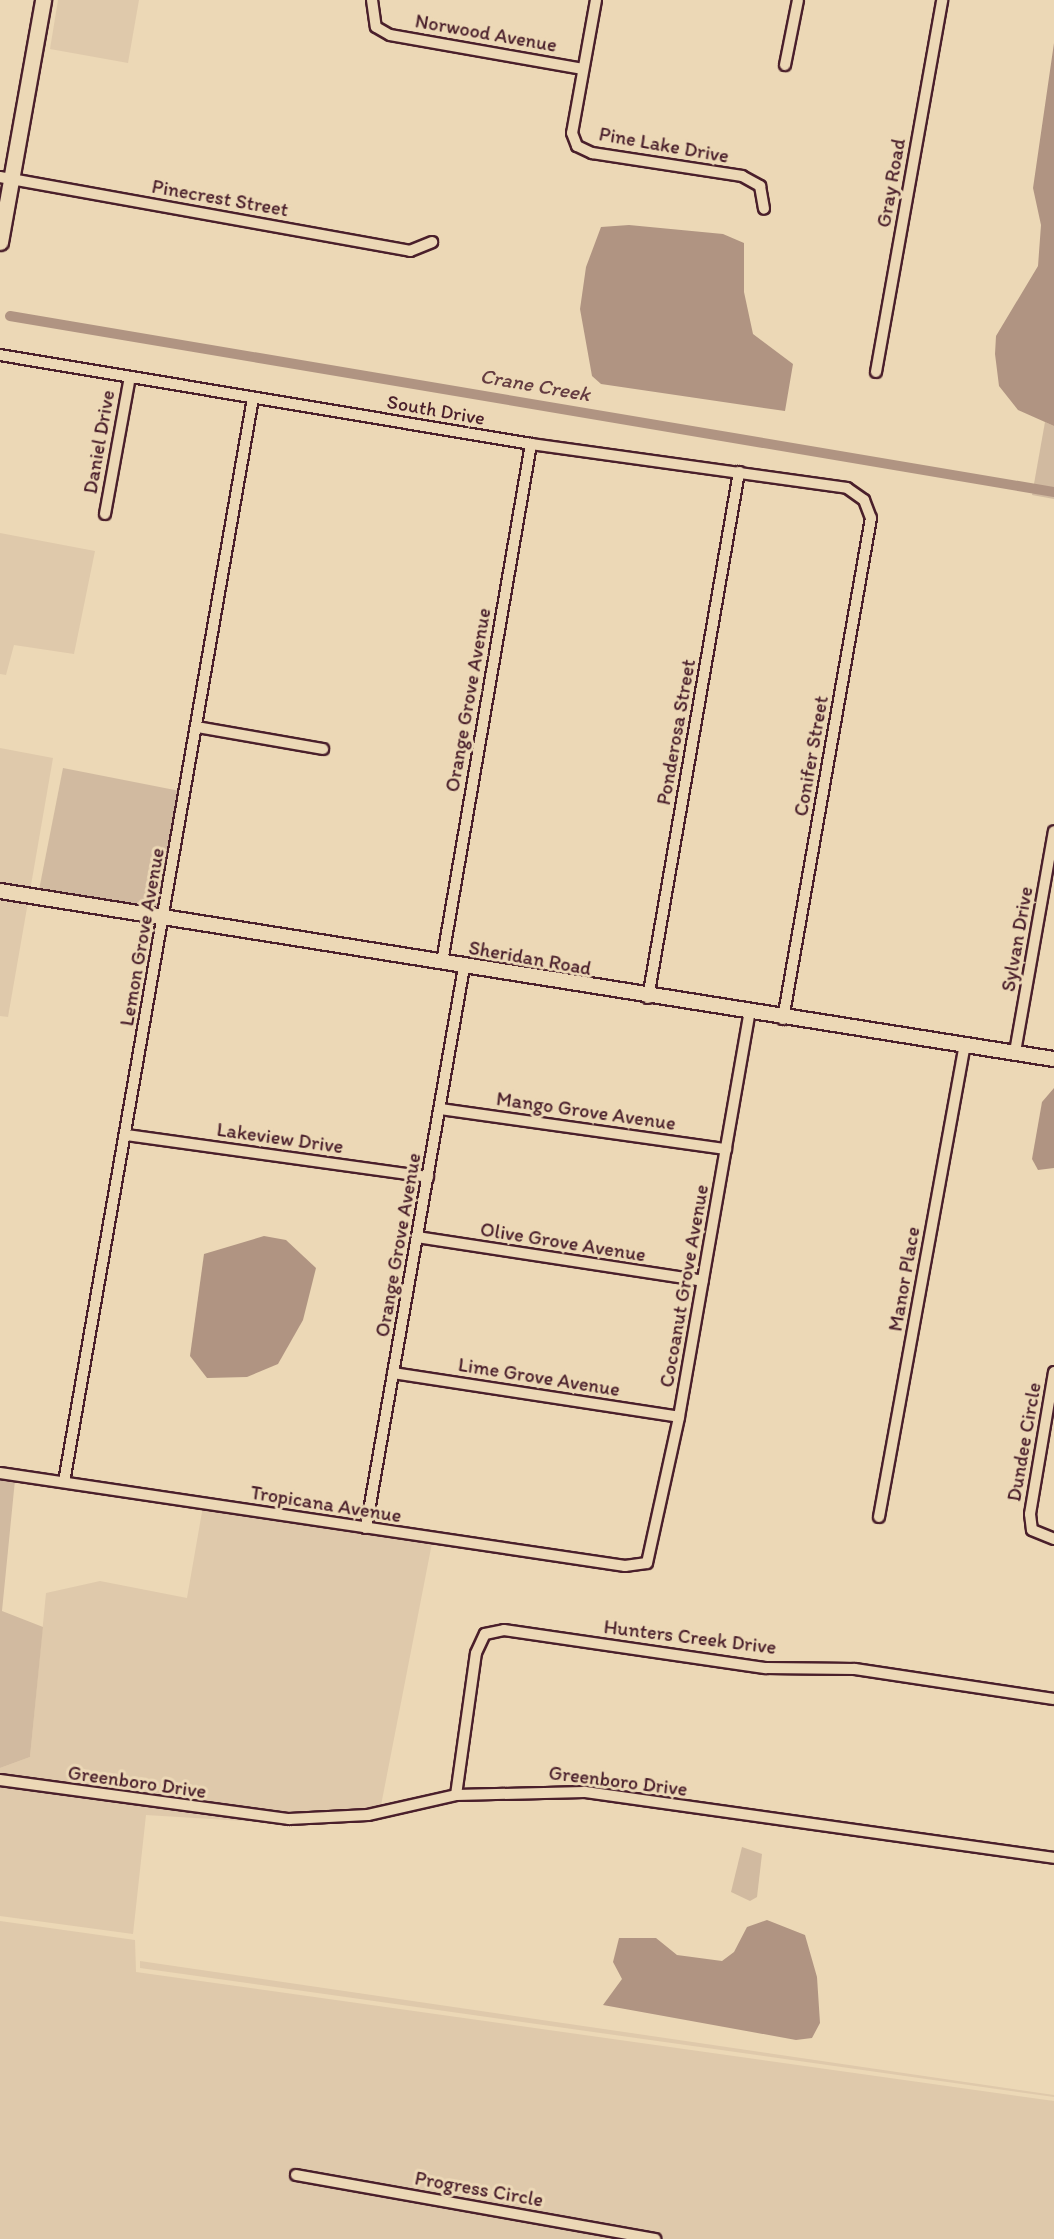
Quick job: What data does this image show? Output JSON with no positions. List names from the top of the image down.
{
  "streets": {
    "street": [
      "Norwood Avenue",
      "Pine Lake Drive",
      "Gray Road",
      "Pinecrest Street",
      "South Drive",
      "Daniel Drive",
      "Orange Grove Avenue",
      "Ponderosa Street",
      "Conifer Street",
      "Lemon Grove Avenue",
      "Sylvan Drive",
      "Sheridan Road",
      "Mango Grove Avenue",
      "Lakeview Drive",
      "Olive Grove Avenue",
      "Manor Place",
      "Cocoanut Grove Avenue",
      "Lime Grove Avenue",
      "Dundee Circle",
      "Tropicana Avenue",
      "Hunters Creek Drive",
      "Greenboro Drive",
      "Progress Circle"
    ]
  },
  "crossings": [
    ["Norwood Avenue", "Pine Lake Drive"],
    ["South Drive", "Daniel Drive"],
    ["South Drive", "Orange Grove Avenue"],
    ["South Drive", "Ponderosa Street"],
    ["South Drive", "Conifer Street"],
    ["South Drive", "Lemon Grove Avenue"],
    ["Orange Grove Avenue", "Sheridan Road"],
    ["Orange Grove Avenue", "Mango Grove Avenue"],
    ["Orange Grove Avenue", "Lakeview Drive"],
    ["Orange Grove Avenue", "Olive Grove Avenue"],
    ["Orange Grove Avenue", "Lime Grove Avenue"],
    ["Orange Grove Avenue", "Tropicana Avenue"],
    ["Ponderosa Street", "Sheridan Road"],
    ["Conifer Street", "Sheridan Road"],
    ["Lemon Grove Avenue", "Sheridan Road"],
    ["Lemon Grove Avenue", "Lakeview Drive"],
    ["Lemon Grove Avenue", "Tropicana Avenue"],
    ["Sylvan Drive", "Sheridan Road"],
    ["Sheridan Road", "Manor Place"],
    ["Sheridan Road", "Cocoanut Grove Avenue"],
    ["Mango Grove Avenue", "Cocoanut Grove Avenue"],
    ["Olive Grove Avenue", "Cocoanut Grove Avenue"],
    ["Cocoanut Grove Avenue", "Lime Grove Avenue"],
    ["Cocoanut Grove Avenue", "Tropicana Avenue"],
    ["Hunters Creek Drive", "Greenboro Drive"]
  ],
  "water": ["Crane Creek"]
}
